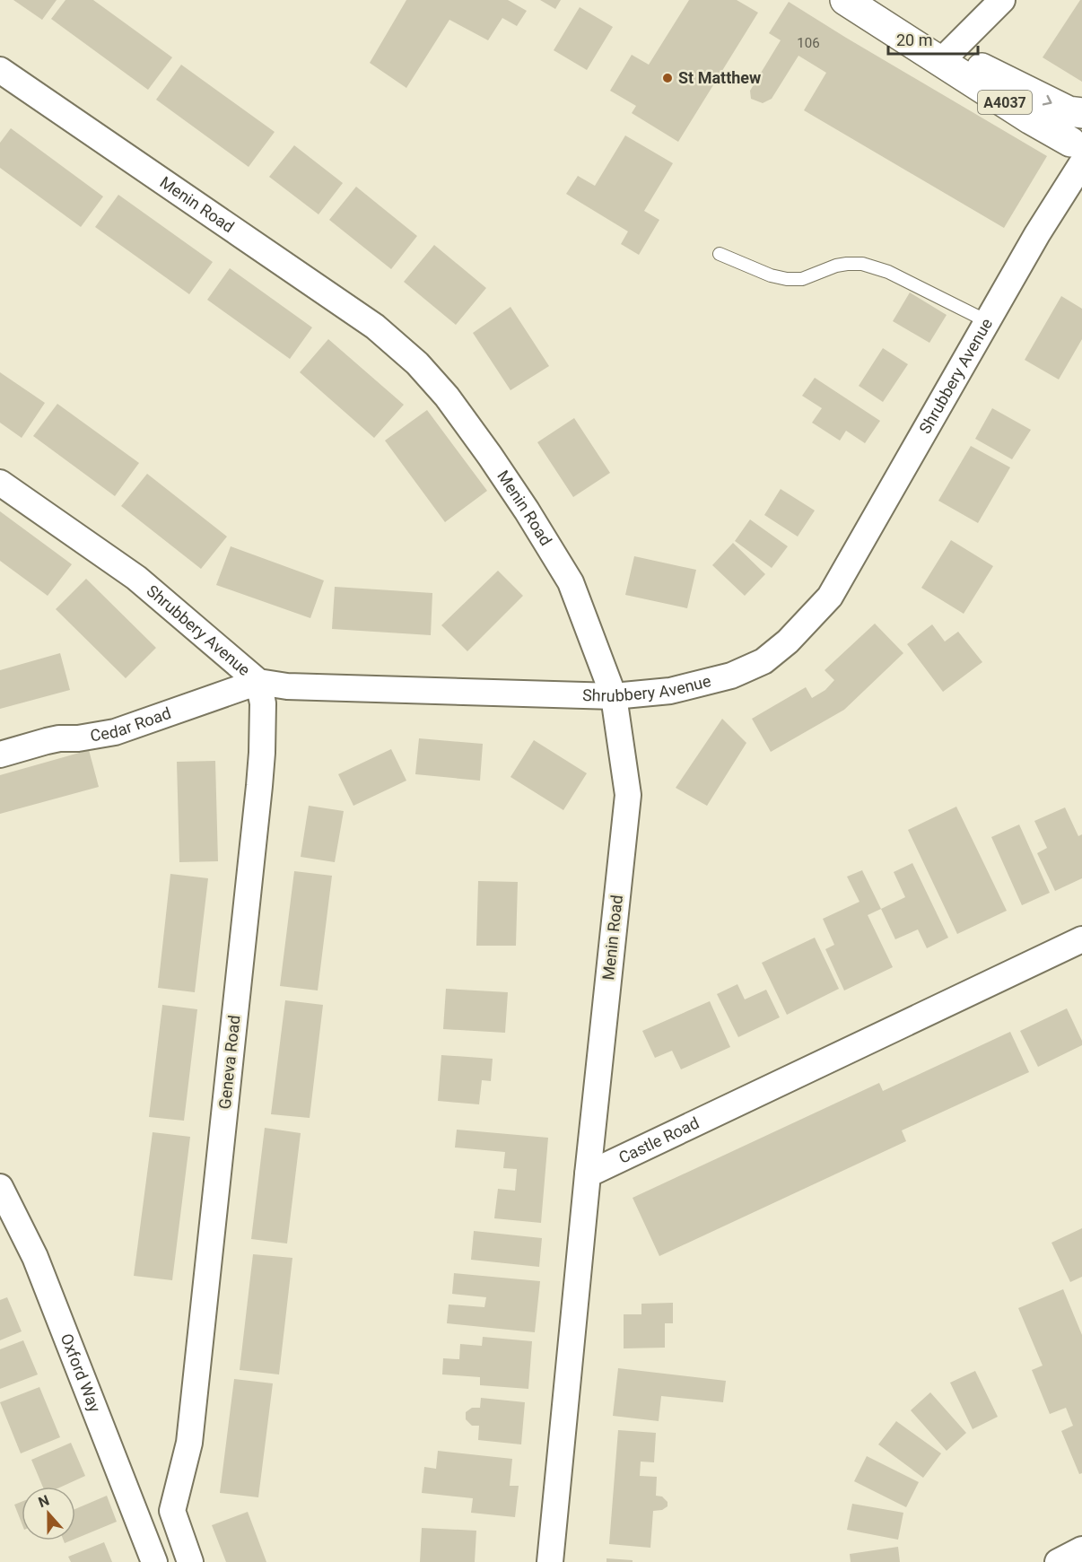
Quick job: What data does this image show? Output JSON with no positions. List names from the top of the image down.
{
  "streets": {
    "main road": ["A4037"],
    "street": [
      "Menin Road",
      "Shrubbery Avenue",
      "Cedar Road",
      "Geneva Road",
      "Castle Road",
      "Oxford Way"
    ]
  },
  "crossings": [
    ["A4037", "Shrubbery Avenue"],
    ["Menin Road", "Shrubbery Avenue"],
    ["Menin Road", "Castle Road"],
    ["Shrubbery Avenue", "Cedar Road"],
    ["Shrubbery Avenue", "Geneva Road"],
    ["Cedar Road", "Geneva Road"]
  ],
  "places": ["St Matthew"],
  "house_numbers": ["106"],
  "scale_bar": "20 m",
  "north": "top"
}
